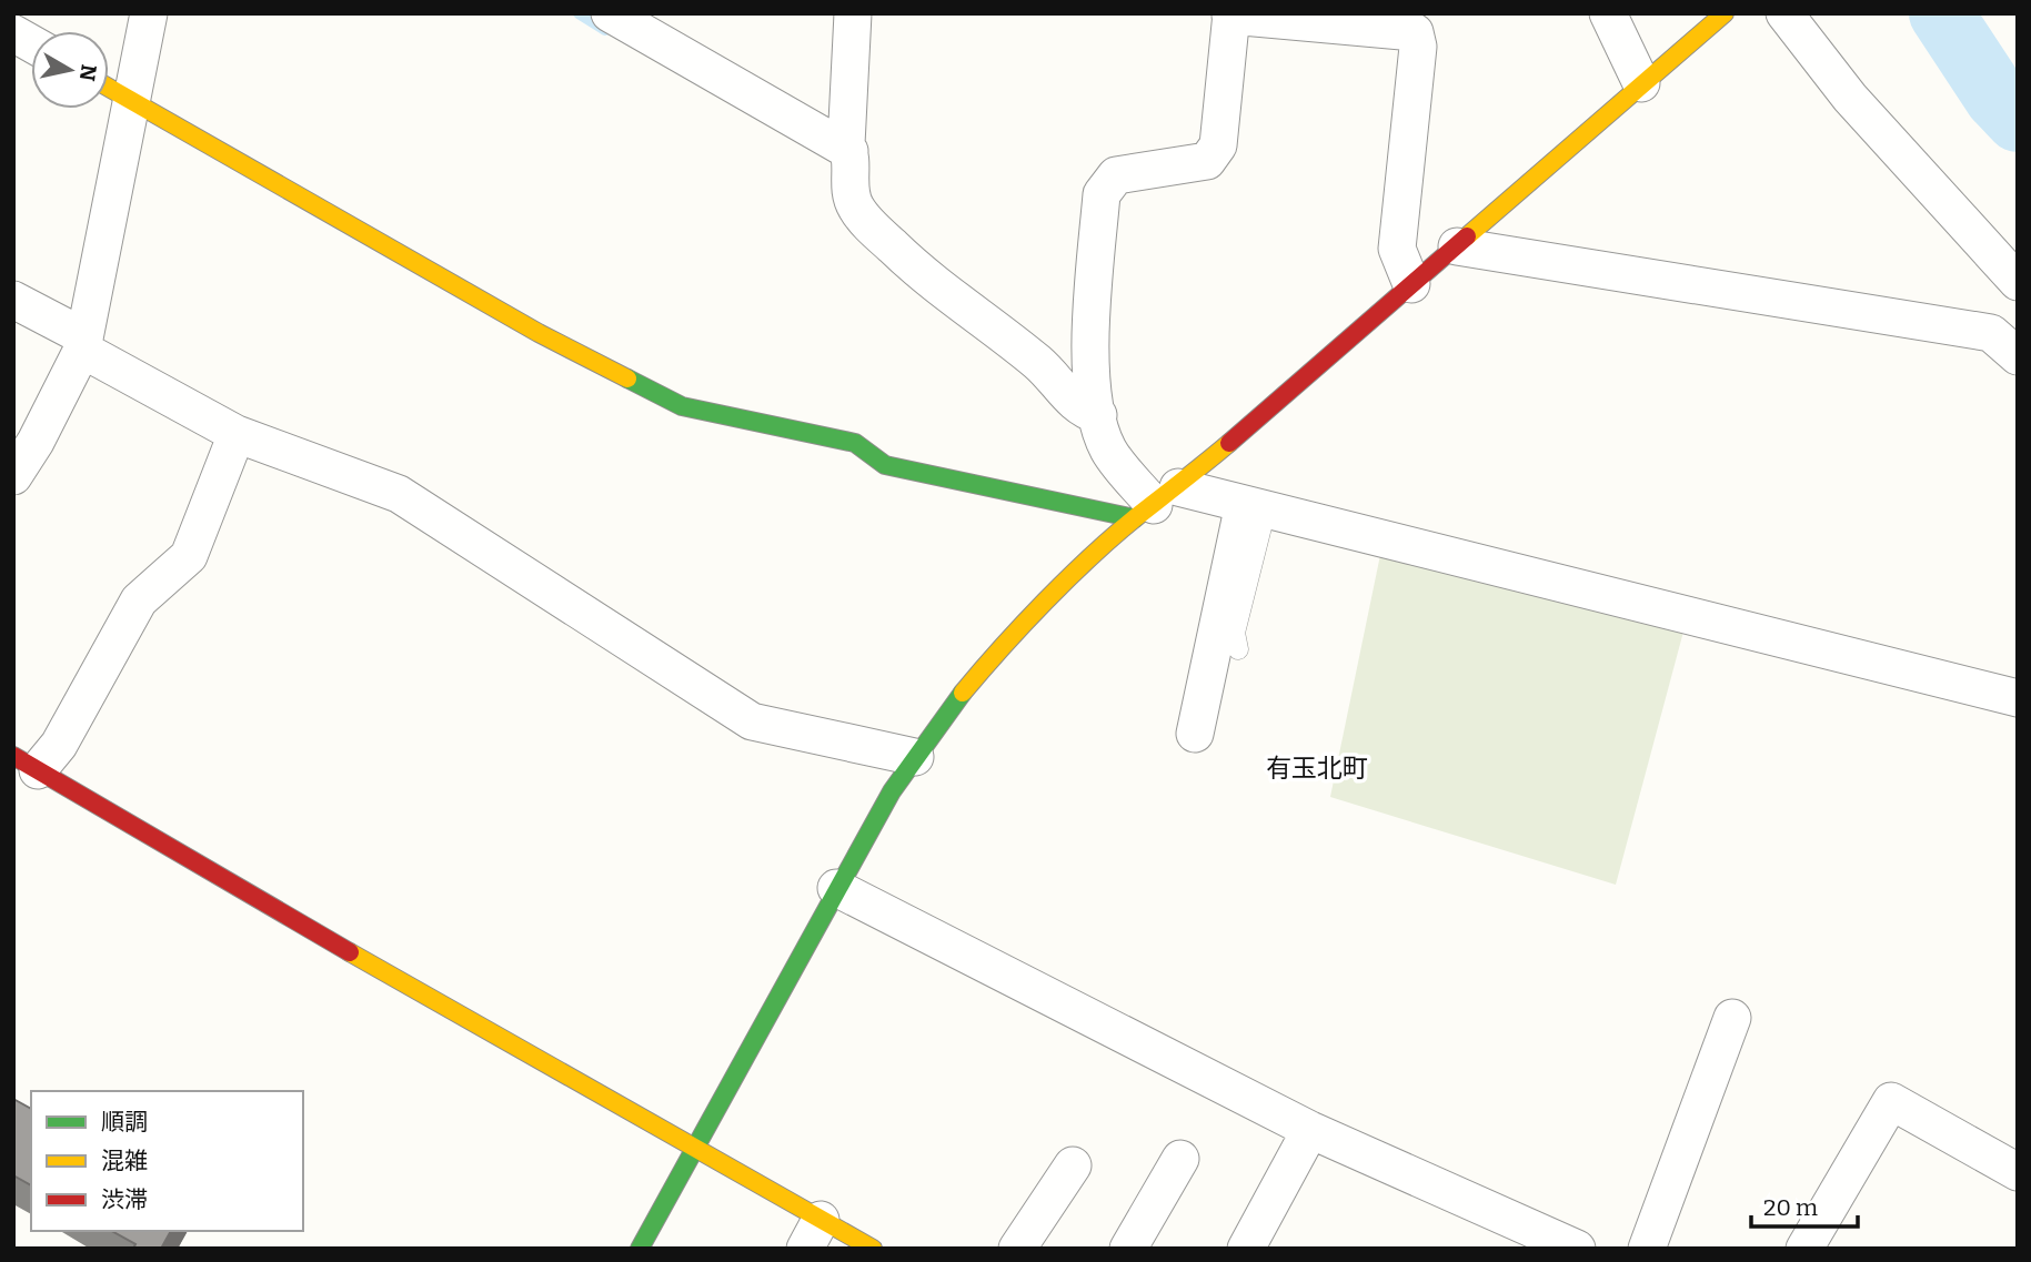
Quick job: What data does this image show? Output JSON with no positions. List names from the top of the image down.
{
  "districts": ["有玉北町"],
  "legend": ["順調", "混雑", "渋滞"],
  "scale_bar": "20 m",
  "north": "right"
}
